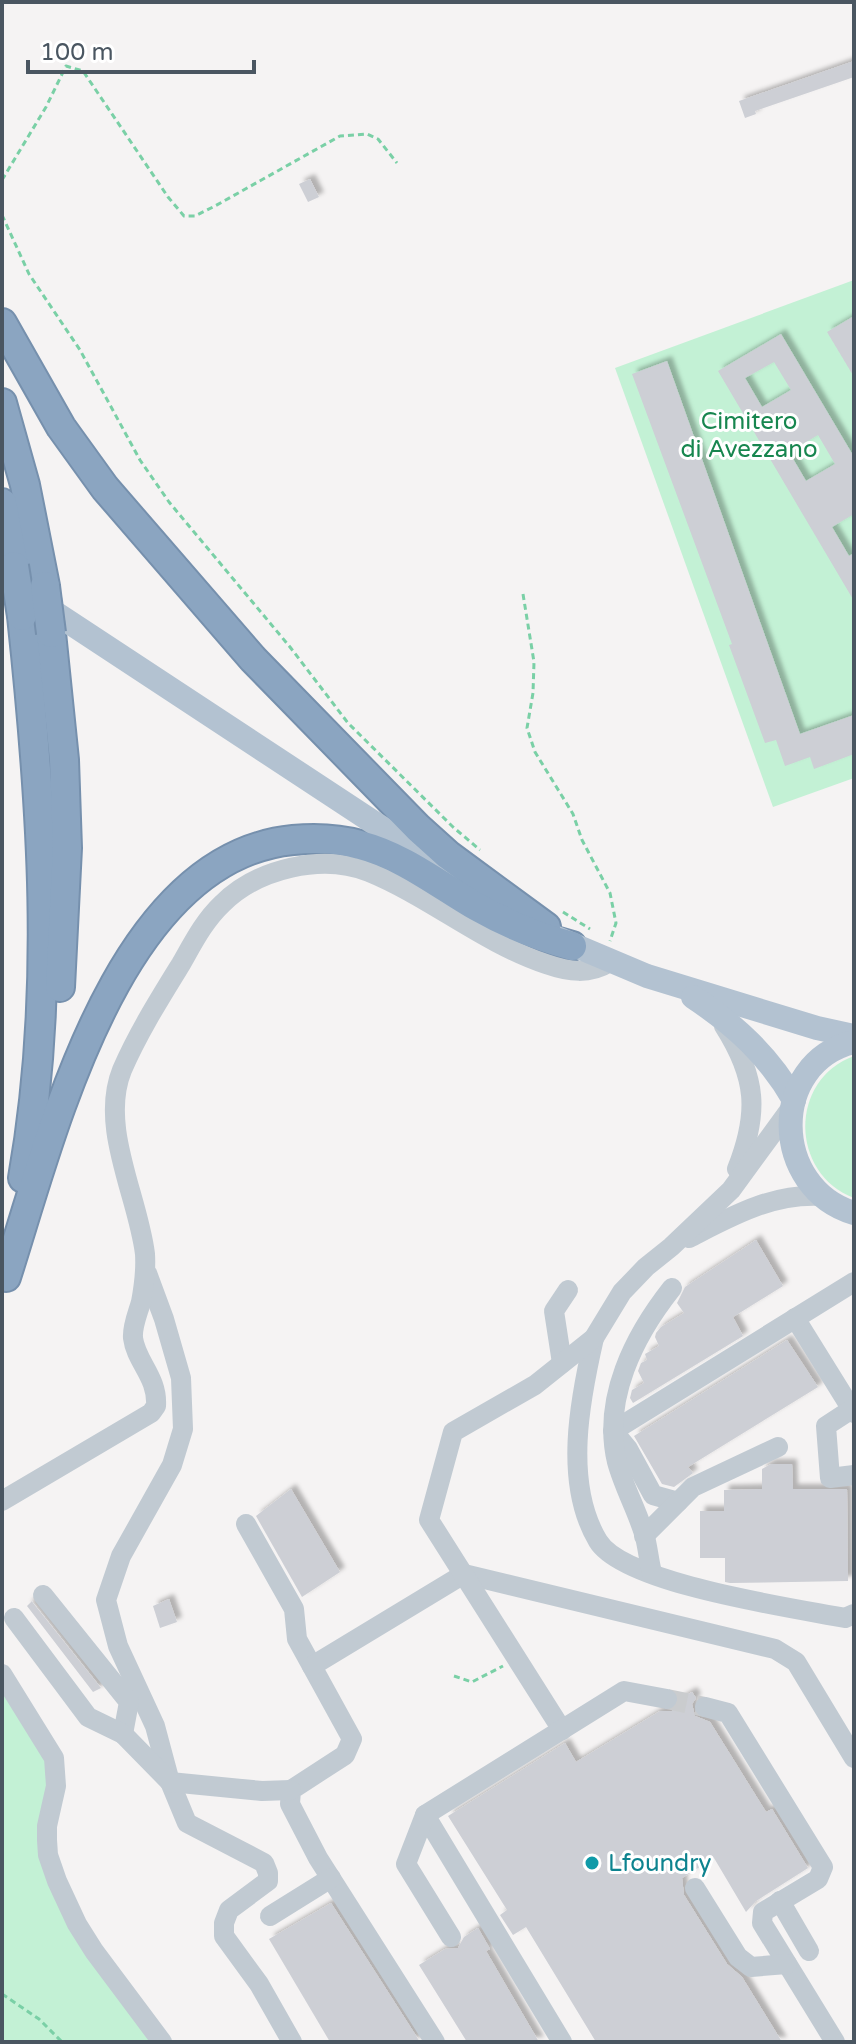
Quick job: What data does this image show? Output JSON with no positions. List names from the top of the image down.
{
  "parks": ["Cimitero di Avezzano"],
  "places": ["Lfoundry"],
  "scale_bar": "100 m"
}
